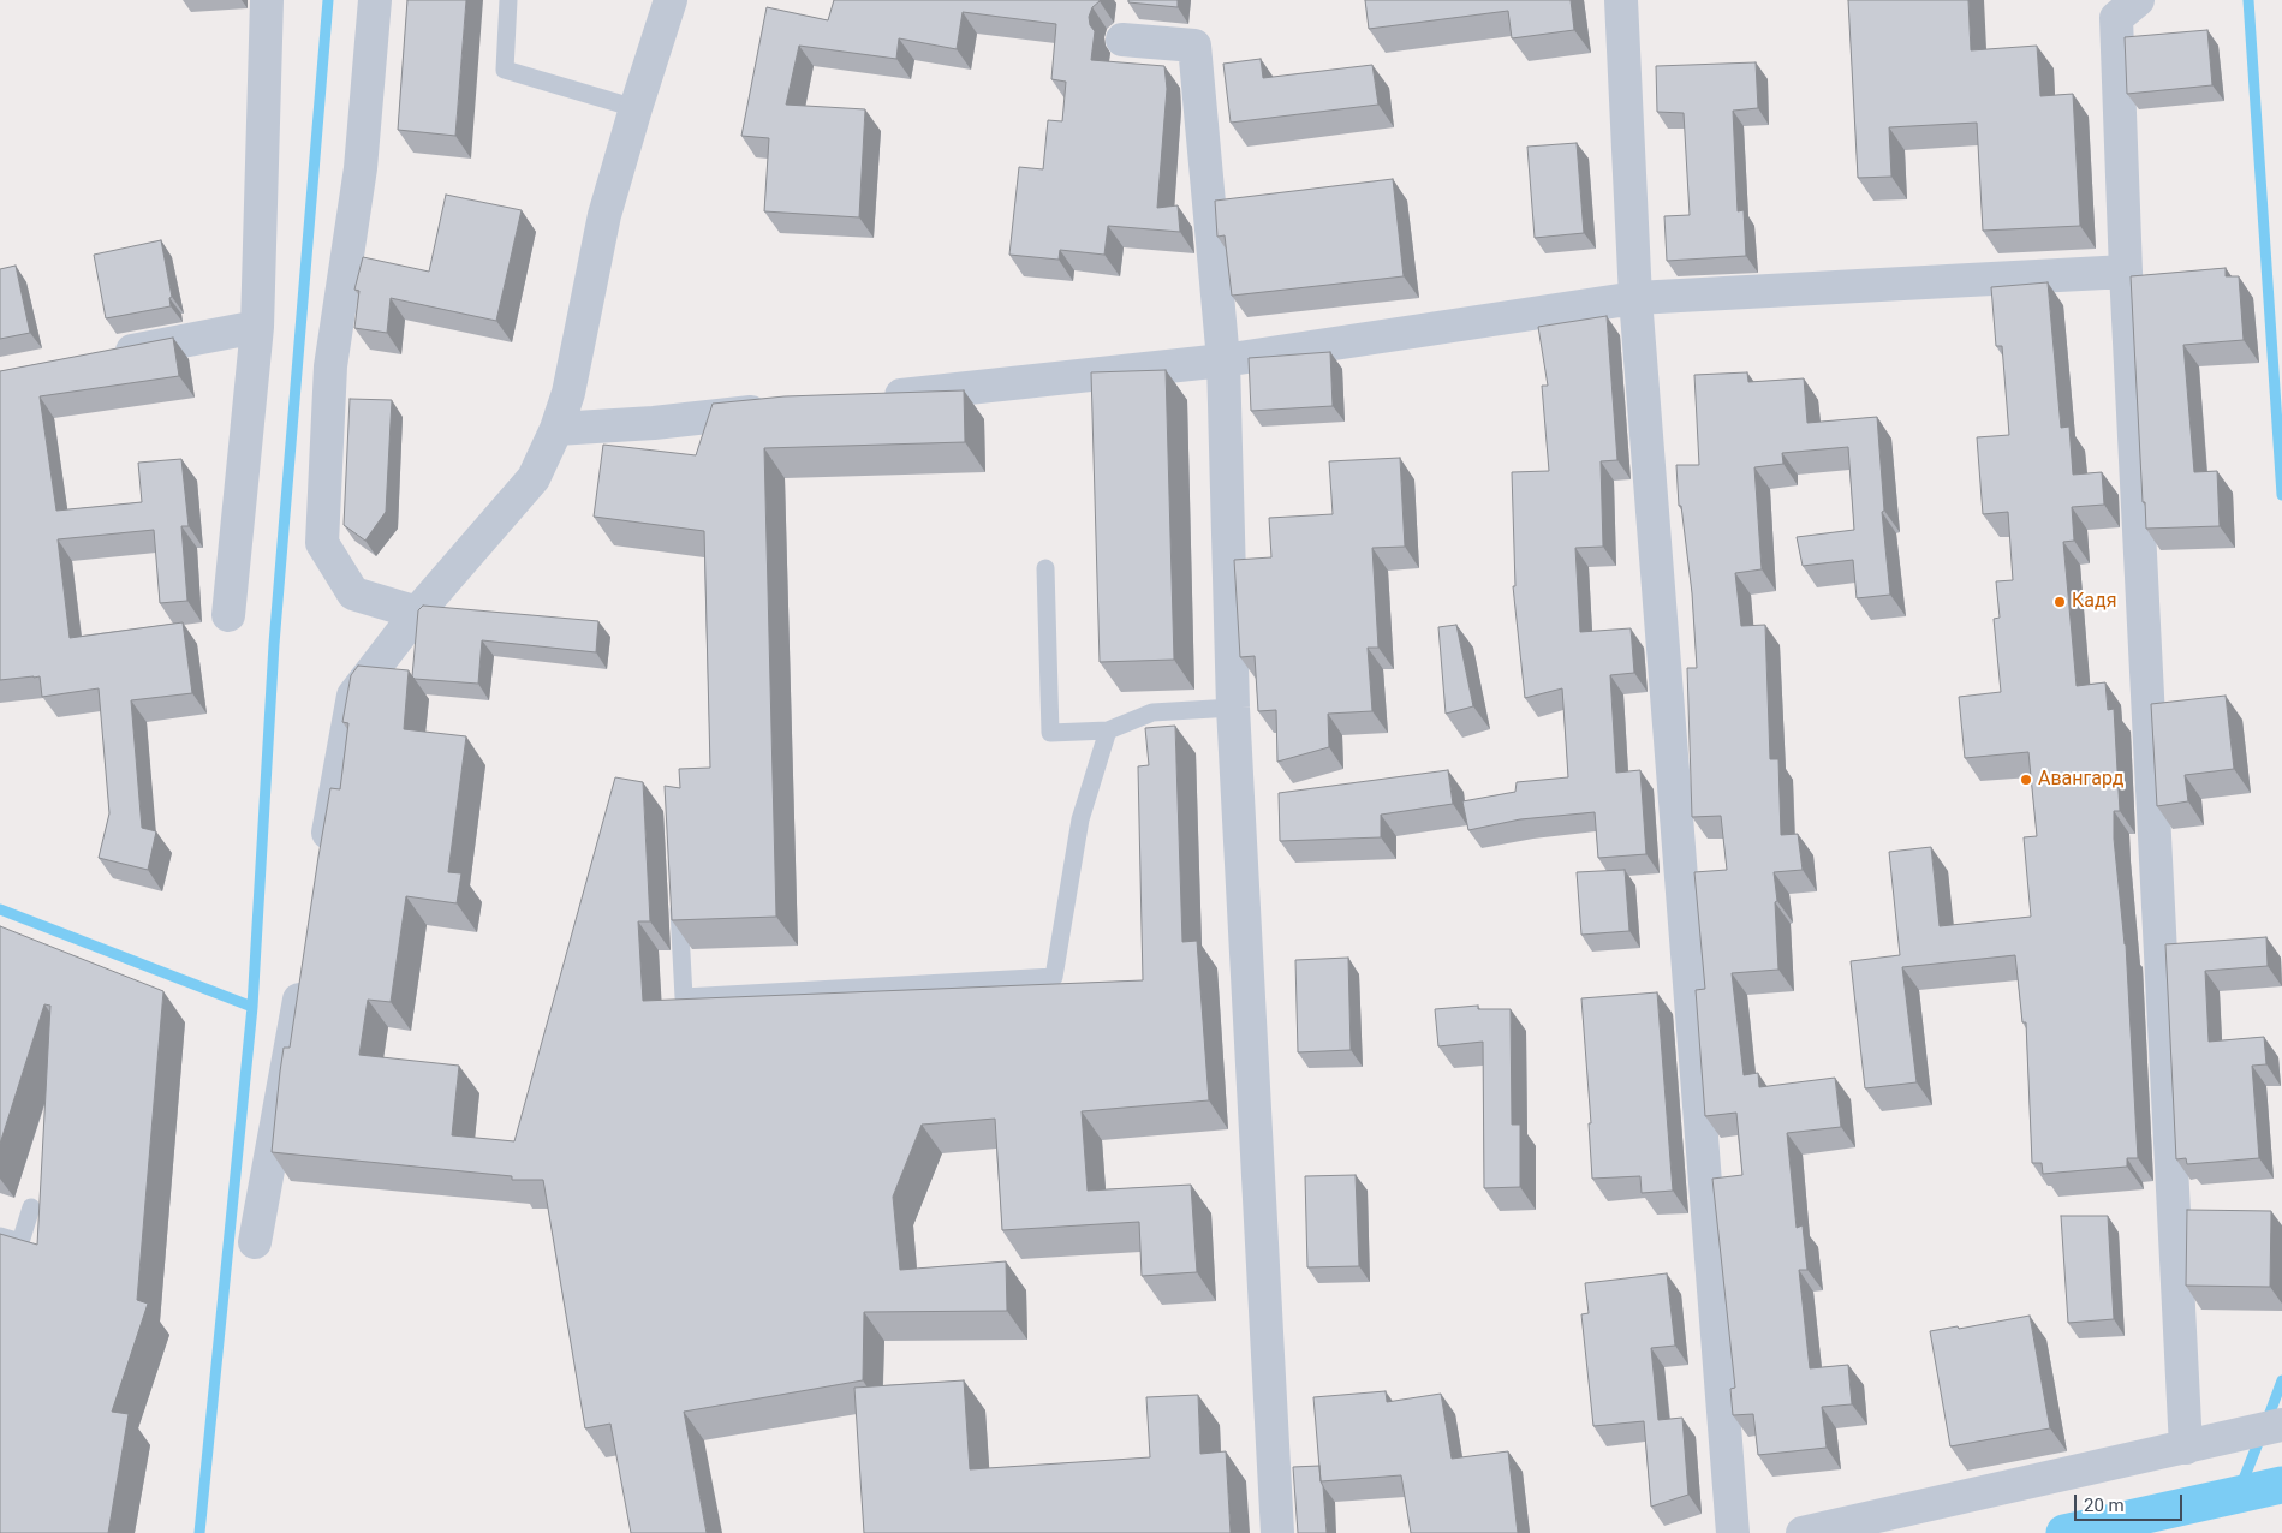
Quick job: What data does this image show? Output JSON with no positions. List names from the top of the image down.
{
  "places": ["Кадя", "Авангард"],
  "scale_bar": "20 m"
}
